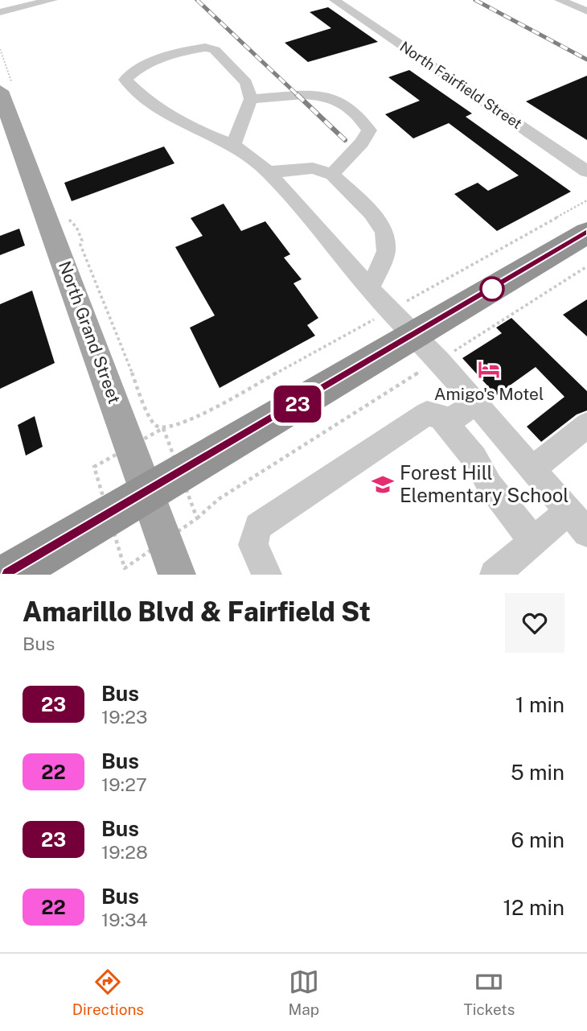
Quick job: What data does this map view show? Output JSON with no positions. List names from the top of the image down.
{
  "streets": {
    "main road": ["North Grand Street"],
    "street": ["North Fairfield Street"]
  },
  "places": {
    "hotel": ["Amigo's Motel"],
    "school or university": ["Forest Hill Elementary School"]
  },
  "lines": ["bus line 23"],
  "page": {
    "on_map": "23",
    "heading": ["Amarillo Blvd & Fairfield St", "Bus"],
    "list": [
      {
        "mark": "23",
        "name": "Bus",
        "note": "19:23",
        "value": "1 min"
      },
      {
        "mark": "22",
        "name": "Bus",
        "note": "19:27",
        "value": "5 min"
      },
      {
        "mark": "23",
        "name": "Bus",
        "note": "19:28",
        "value": "6 min"
      },
      {
        "mark": "22",
        "name": "Bus",
        "note": "19:34",
        "value": "12 min"
      }
    ],
    "tabs": ["Directions", "Map", "Tickets"]
  }
}
